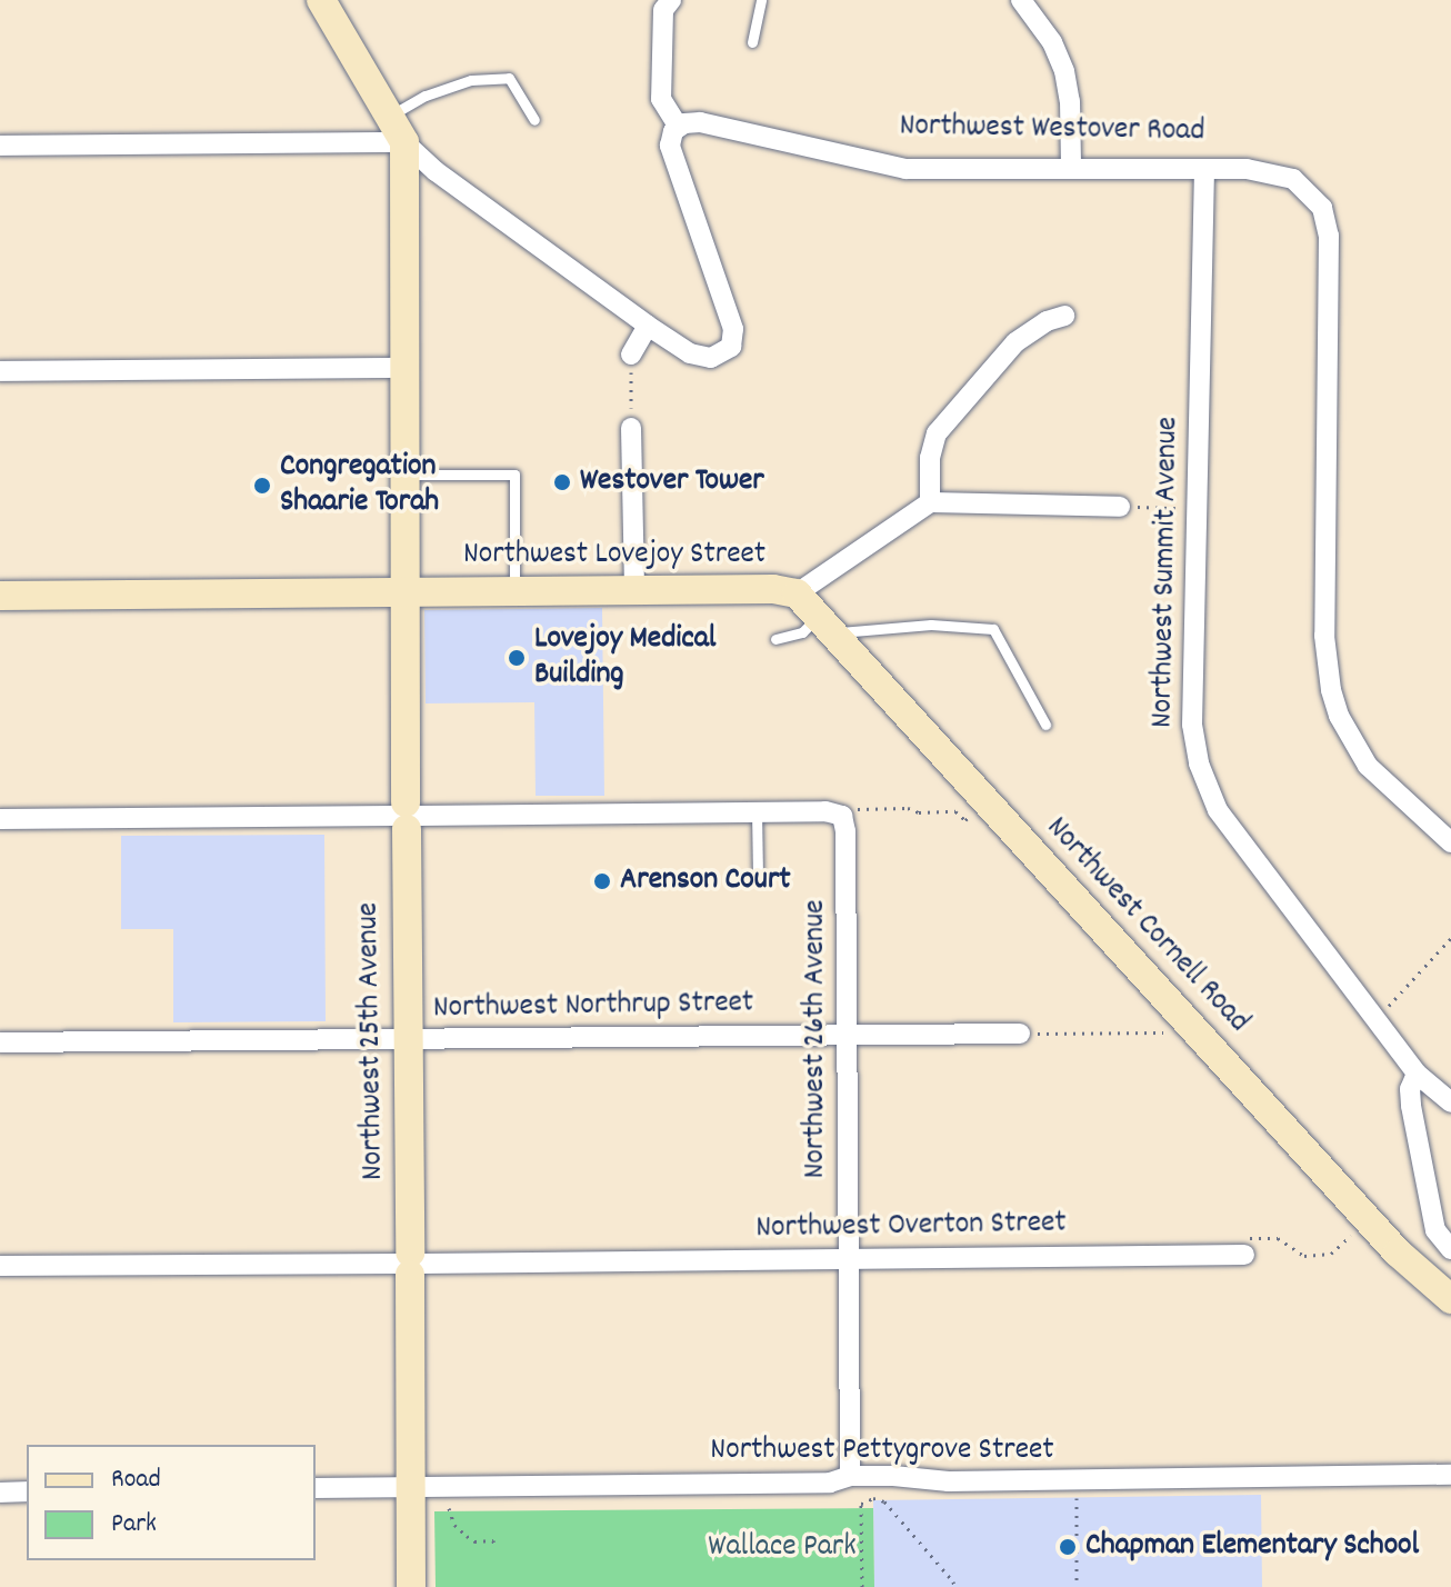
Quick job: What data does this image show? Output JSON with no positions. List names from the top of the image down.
{
  "streets": {
    "main road": ["Northwest Lovejoy Street", "Northwest Cornell Road", "Northwest 25th Avenue"],
    "street": [
      "Northwest Westover Road",
      "Northwest Summit Avenue",
      "Northwest Northrup Street",
      "Northwest 26th Avenue",
      "Northwest Overton Street",
      "Northwest Pettygrove Street"
    ]
  },
  "crossings": [
    ["Northwest Westover Road", "Northwest Summit Avenue"],
    ["Northwest Lovejoy Street", "Northwest Cornell Road"],
    ["Northwest Lovejoy Street", "Northwest 25th Avenue"],
    ["Northwest Northrup Street", "Northwest 26th Avenue"],
    ["Northwest Northrup Street", "Northwest 25th Avenue"],
    ["Northwest 26th Avenue", "Northwest Overton Street"],
    ["Northwest 26th Avenue", "Northwest Pettygrove Street"],
    ["Northwest 25th Avenue", "Northwest Overton Street"],
    ["Northwest 25th Avenue", "Northwest Pettygrove Street"]
  ],
  "parks": ["Wallace Park"],
  "places": [
    "Westover Tower",
    "Congregation Shaarie Torah",
    "Lovejoy Medical Building",
    "Arenson Court",
    "Chapman Elementary School"
  ],
  "legend": ["Road", "Park"]
}
